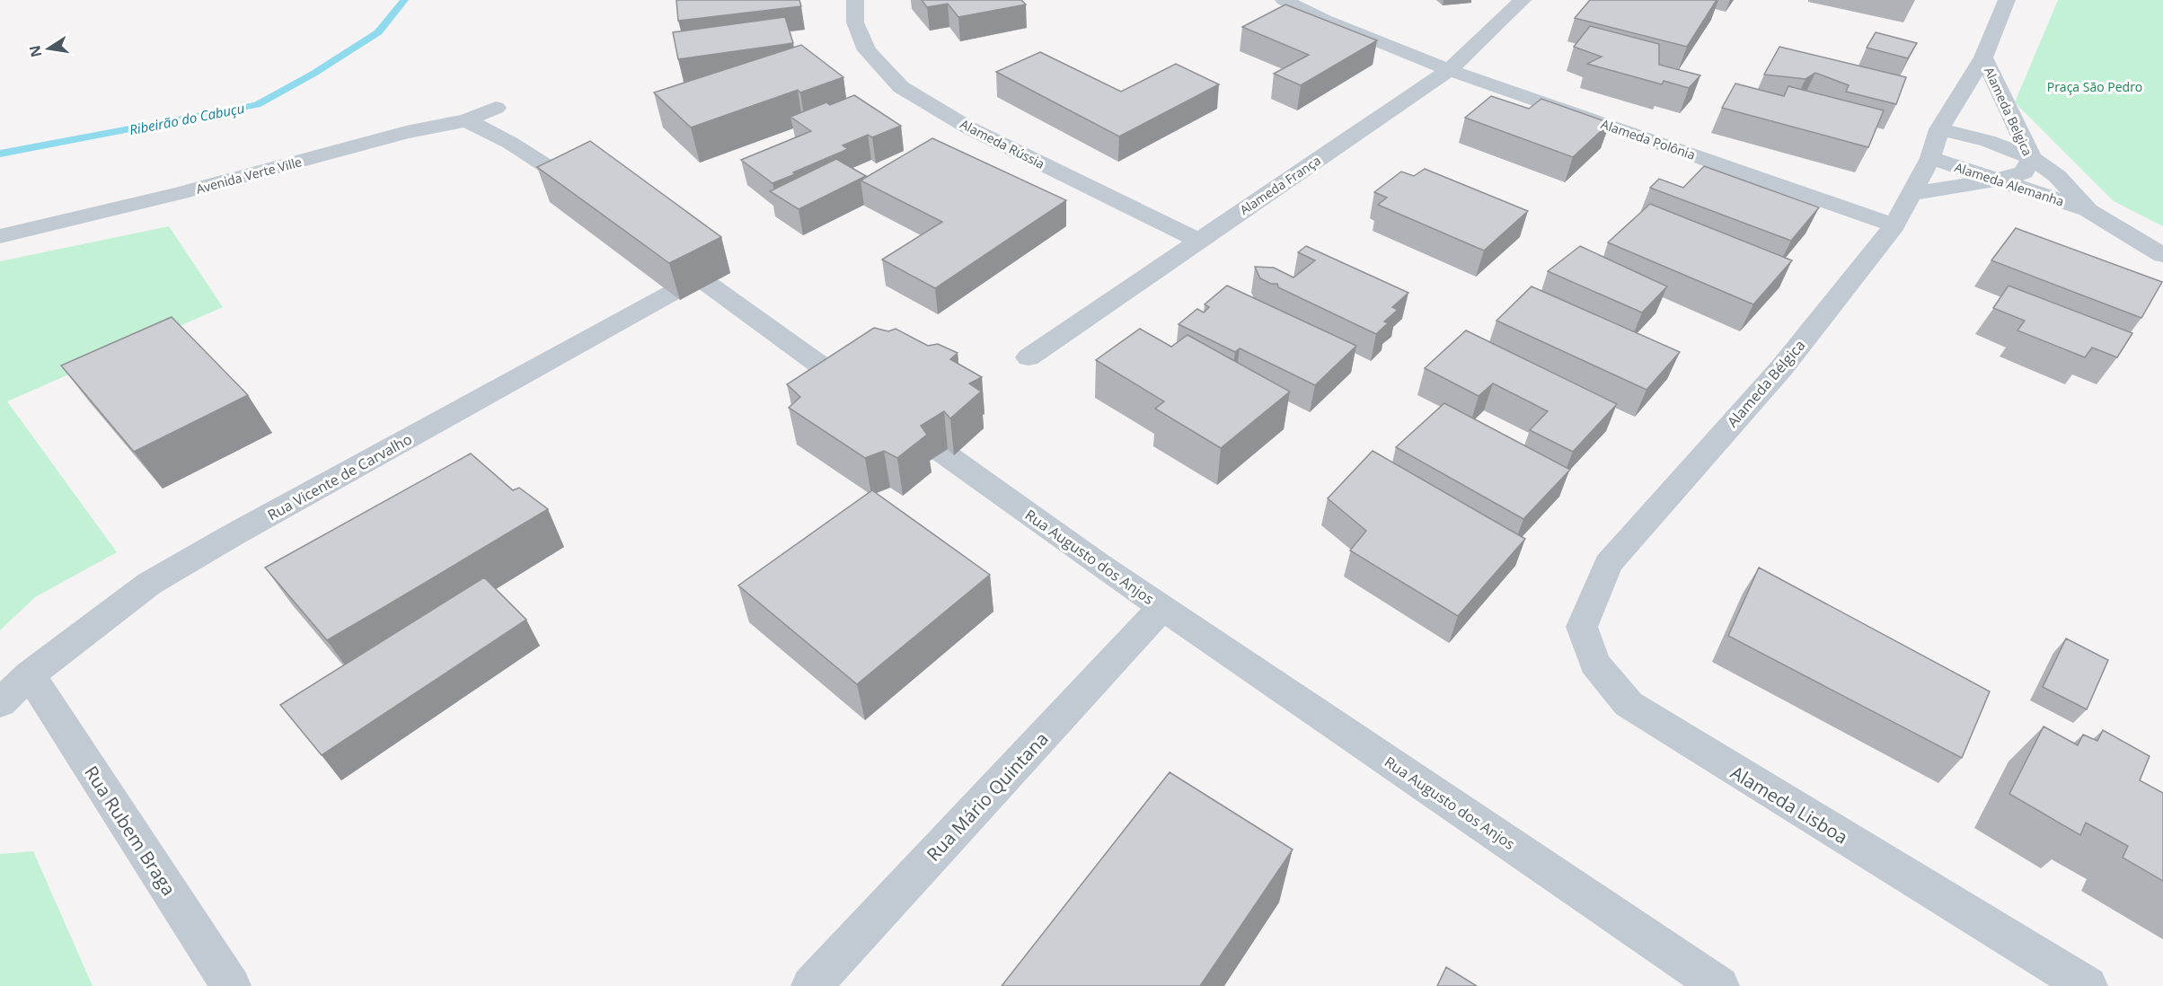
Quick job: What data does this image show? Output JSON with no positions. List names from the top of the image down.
{
  "streets": {
    "street": [
      "Alameda Belgica",
      "Alameda Polônia",
      "Alameda Rússia",
      "Avenida Verte Ville",
      "Alameda Alemanha",
      "Alameda França",
      "Alameda Bélgica",
      "Rua Vicente de Carvalho",
      "Rua Augusto dos Anjos",
      "Rua Mário Quintana",
      "Alameda Lisboa",
      "Rua Rubem Braga"
    ]
  },
  "crossings": [
    ["Alameda Belgica", "Alameda Alemanha"],
    ["Alameda Belgica", "Alameda Bélgica"],
    ["Alameda Polônia", "Alameda França"],
    ["Alameda Polônia", "Alameda Bélgica"],
    ["Alameda Rússia", "Alameda França"],
    ["Alameda Bélgica", "Alameda Lisboa"],
    ["Rua Vicente de Carvalho", "Rua Augusto dos Anjos"],
    ["Rua Vicente de Carvalho", "Rua Rubem Braga"],
    ["Rua Augusto dos Anjos", "Rua Mário Quintana"]
  ],
  "water": ["Ribeirão do Cabuçu"],
  "parks": ["Praça São Pedro"],
  "north": "left"
}
